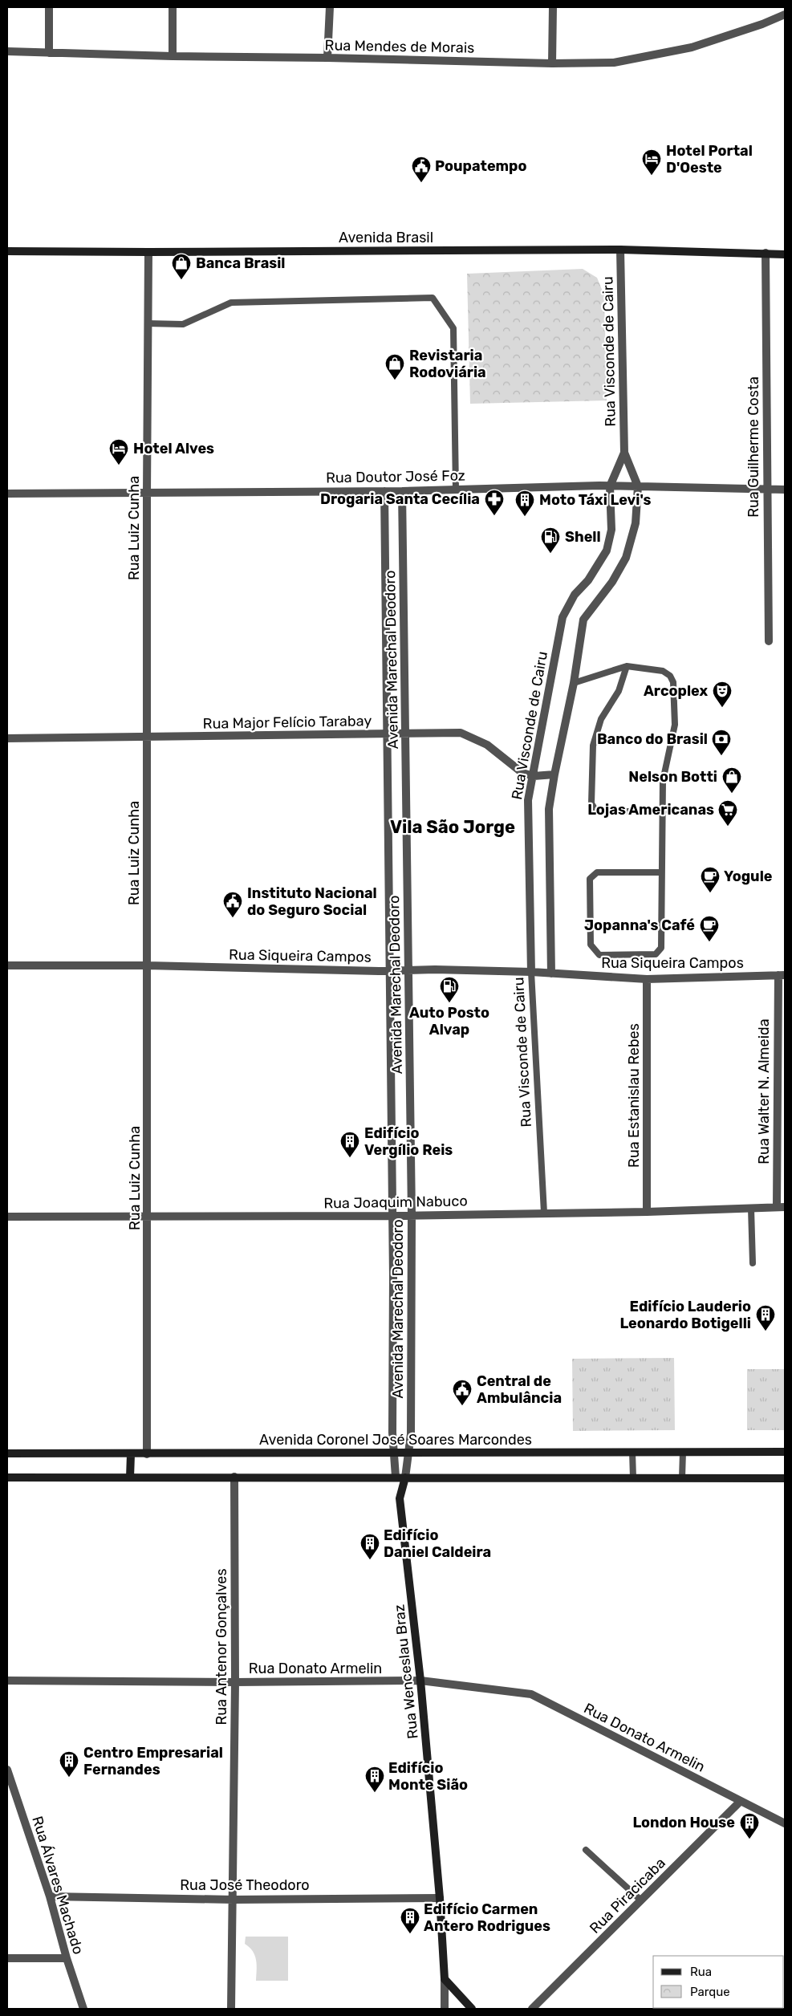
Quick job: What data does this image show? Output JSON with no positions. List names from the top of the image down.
{
  "streets": {
    "main road": ["Avenida Brasil", "Avenida Coronel José Soares Marcondes", "Rua Wenceslau Braz"],
    "street": [
      "Rua Mendes de Morais",
      "Rua Visconde de Cairu",
      "Rua Guilherme Costa",
      "Rua Doutor José Foz",
      "Rua Luiz Cunha",
      "Avenida Marechal Deodoro",
      "Rua Major Felício Tarabay",
      "Rua Siqueira Campos",
      "Rua Walter N. Almeida",
      "Rua Estanislau Rebes",
      "Rua Joaquim Nabuco",
      "Rua Antenor Gonçalves",
      "Rua Donato Armelin",
      "Rua Álvares Machado",
      "Rua José Theodoro",
      "Rua Piracicaba"
    ]
  },
  "crossings": [
    ["Avenida Brasil", "Rua Visconde de Cairu"],
    ["Avenida Brasil", "Rua Guilherme Costa"],
    ["Avenida Brasil", "Rua Luiz Cunha"],
    ["Rua Visconde de Cairu", "Rua Doutor José Foz"],
    ["Rua Visconde de Cairu", "Rua Major Felício Tarabay"],
    ["Rua Visconde de Cairu", "Rua Siqueira Campos"],
    ["Rua Visconde de Cairu", "Rua Joaquim Nabuco"],
    ["Rua Guilherme Costa", "Rua Doutor José Foz"],
    ["Rua Doutor José Foz", "Rua Luiz Cunha"],
    ["Rua Doutor José Foz", "Avenida Marechal Deodoro"],
    ["Rua Luiz Cunha", "Rua Major Felício Tarabay"],
    ["Rua Luiz Cunha", "Rua Siqueira Campos"],
    ["Rua Luiz Cunha", "Rua Joaquim Nabuco"],
    ["Rua Luiz Cunha", "Avenida Coronel José Soares Marcondes"],
    ["Avenida Marechal Deodoro", "Rua Major Felício Tarabay"],
    ["Avenida Marechal Deodoro", "Rua Siqueira Campos"],
    ["Avenida Marechal Deodoro", "Rua Joaquim Nabuco"],
    ["Avenida Marechal Deodoro", "Avenida Coronel José Soares Marcondes"],
    ["Avenida Marechal Deodoro", "Rua Wenceslau Braz"],
    ["Rua Siqueira Campos", "Rua Walter N. Almeida"],
    ["Rua Siqueira Campos", "Rua Estanislau Rebes"],
    ["Rua Walter N. Almeida", "Rua Joaquim Nabuco"],
    ["Rua Estanislau Rebes", "Rua Joaquim Nabuco"],
    ["Rua Antenor Gonçalves", "Rua Donato Armelin"],
    ["Rua Antenor Gonçalves", "Rua José Theodoro"],
    ["Rua Donato Armelin", "Rua Wenceslau Braz"],
    ["Rua Donato Armelin", "Rua Piracicaba"],
    ["Rua Wenceslau Braz", "Rua José Theodoro"],
    ["Rua Álvares Machado", "Rua José Theodoro"]
  ],
  "districts": ["Vila São Jorge"],
  "places": {
    "hotel": ["Hotel Portal D'Oeste", "Hotel Alves"],
    "public building": ["Poupatempo", "Instituto Nacional do Seguro Social", "Central de Ambulância"],
    "shop": ["Banca Brasil", "Revistaria Rodoviária", "Nelson Botti"],
    "pharmacy": ["Drogaria Santa Cecília"],
    "building": [
      "Moto Táxi Levi's",
      "Edifício Vergílio Reis",
      "Edifício Lauderio Leonardo Botigelli",
      "Edifício Daniel Caldeira",
      "Centro Empresarial Fernandes",
      "Edifício Monte Sião",
      "London House",
      "Edifício Carmen Antero Rodrigues"
    ],
    "fuel station": ["Shell", "Auto Posto Alvap"],
    "theatre": ["Arcoplex"],
    "bank": ["Banco do Brasil"],
    "supermarket": ["Lojas Americanas"],
    "cafe": ["Yogule", "Jopanna's Café"]
  },
  "legend": ["Rua", "Parque"]
}
